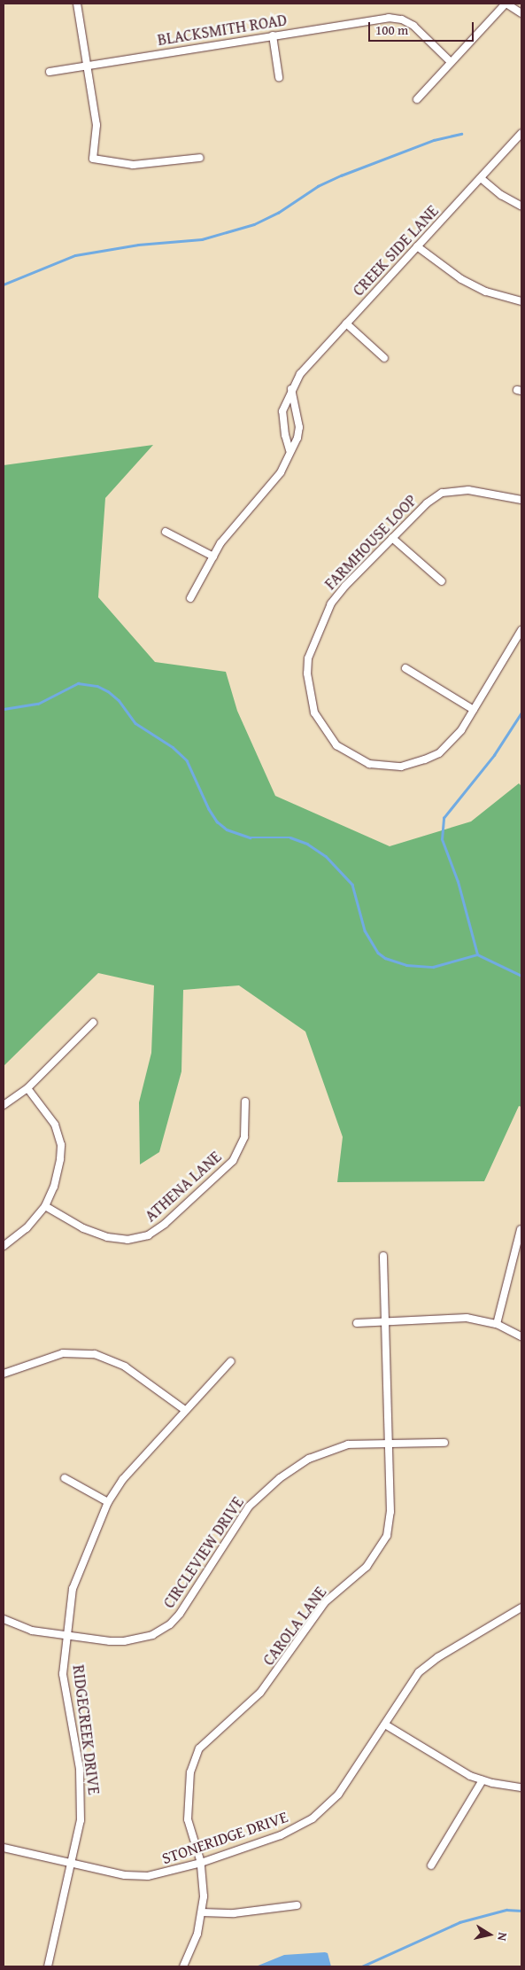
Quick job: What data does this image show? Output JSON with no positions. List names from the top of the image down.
{
  "streets": {
    "street": [
      "BLACKSMITH ROAD",
      "CREEK SIDE LANE",
      "FARMHOUSE LOOP",
      "ATHENA LANE",
      "CIRCLEVIEW DRIVE",
      "CAROLA LANE",
      "RIDGECREEK DRIVE",
      "STONERIDGE DRIVE"
    ]
  },
  "crossings": [
    ["CIRCLEVIEW DRIVE", "CAROLA LANE"],
    ["CIRCLEVIEW DRIVE", "RIDGECREEK DRIVE"],
    ["CAROLA LANE", "STONERIDGE DRIVE"],
    ["RIDGECREEK DRIVE", "STONERIDGE DRIVE"]
  ],
  "scale_bar": "100 m",
  "north": "right"
}
